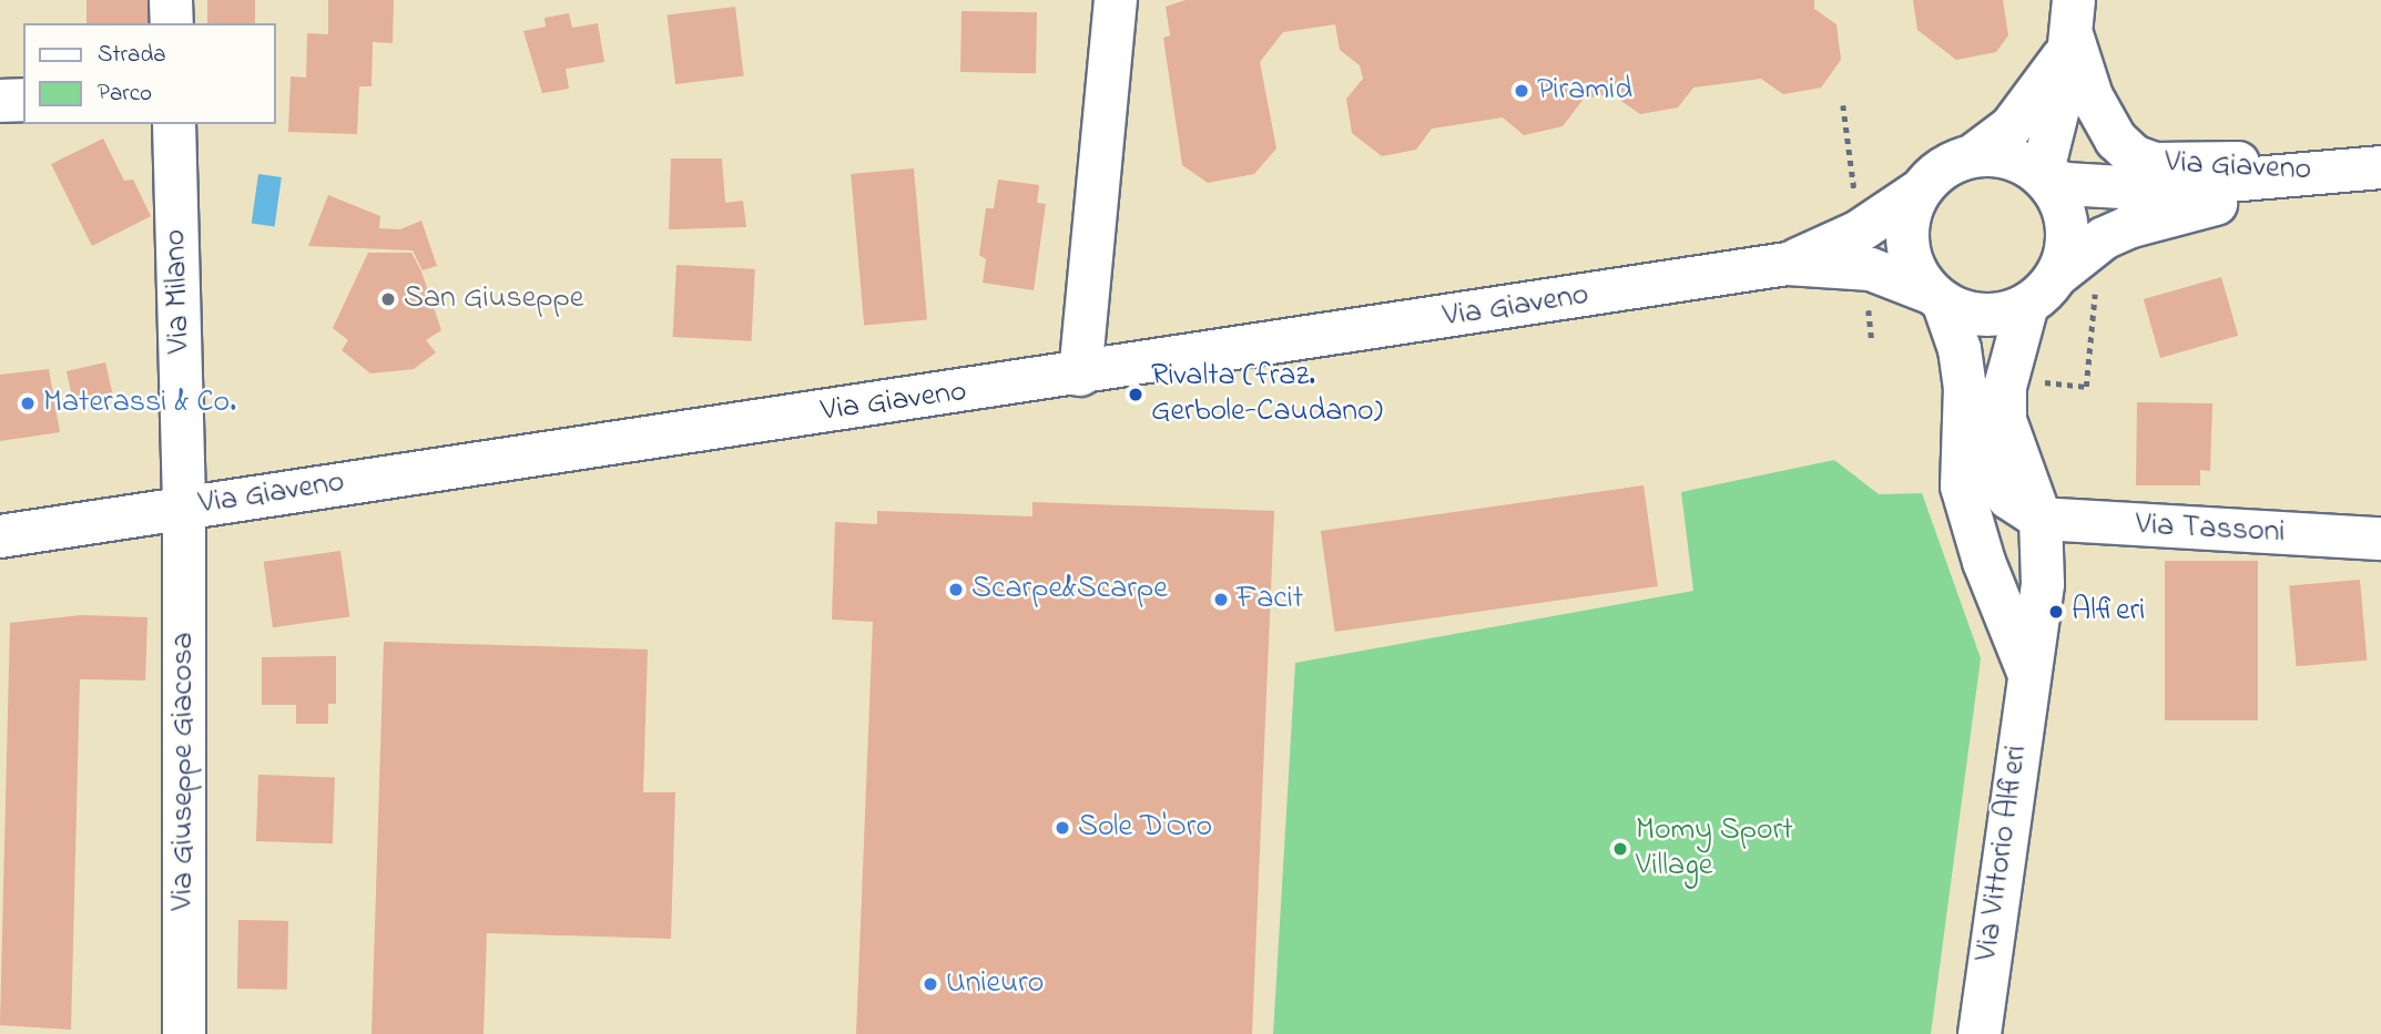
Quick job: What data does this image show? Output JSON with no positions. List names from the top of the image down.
{
  "streets": {
    "street": [
      "Via Giaveno",
      "Via Milano",
      "Via Tassoni",
      "Via Giuseppe Giacosa",
      "Via Vittorio Alfieri"
    ]
  },
  "crossings": [
    ["Via Giaveno", "Via Milano"],
    ["Via Giaveno", "Via Giuseppe Giacosa"],
    ["Via Giaveno", "Via Vittorio Alfieri"],
    ["Via Milano", "Via Giuseppe Giacosa"],
    ["Via Tassoni", "Via Vittorio Alfieri"]
  ],
  "places": [
    "Piramid",
    "San Giuseppe",
    "Rivalta (fraz. Gerbole-Caudano)",
    "Materassi & Co.",
    "Scarpe&Scarpe",
    "Facit",
    "Alfieri",
    "Sole D'Oro",
    "Momy Sport Village",
    "Unieuro"
  ],
  "legend": ["Strada", "Parco"]
}
